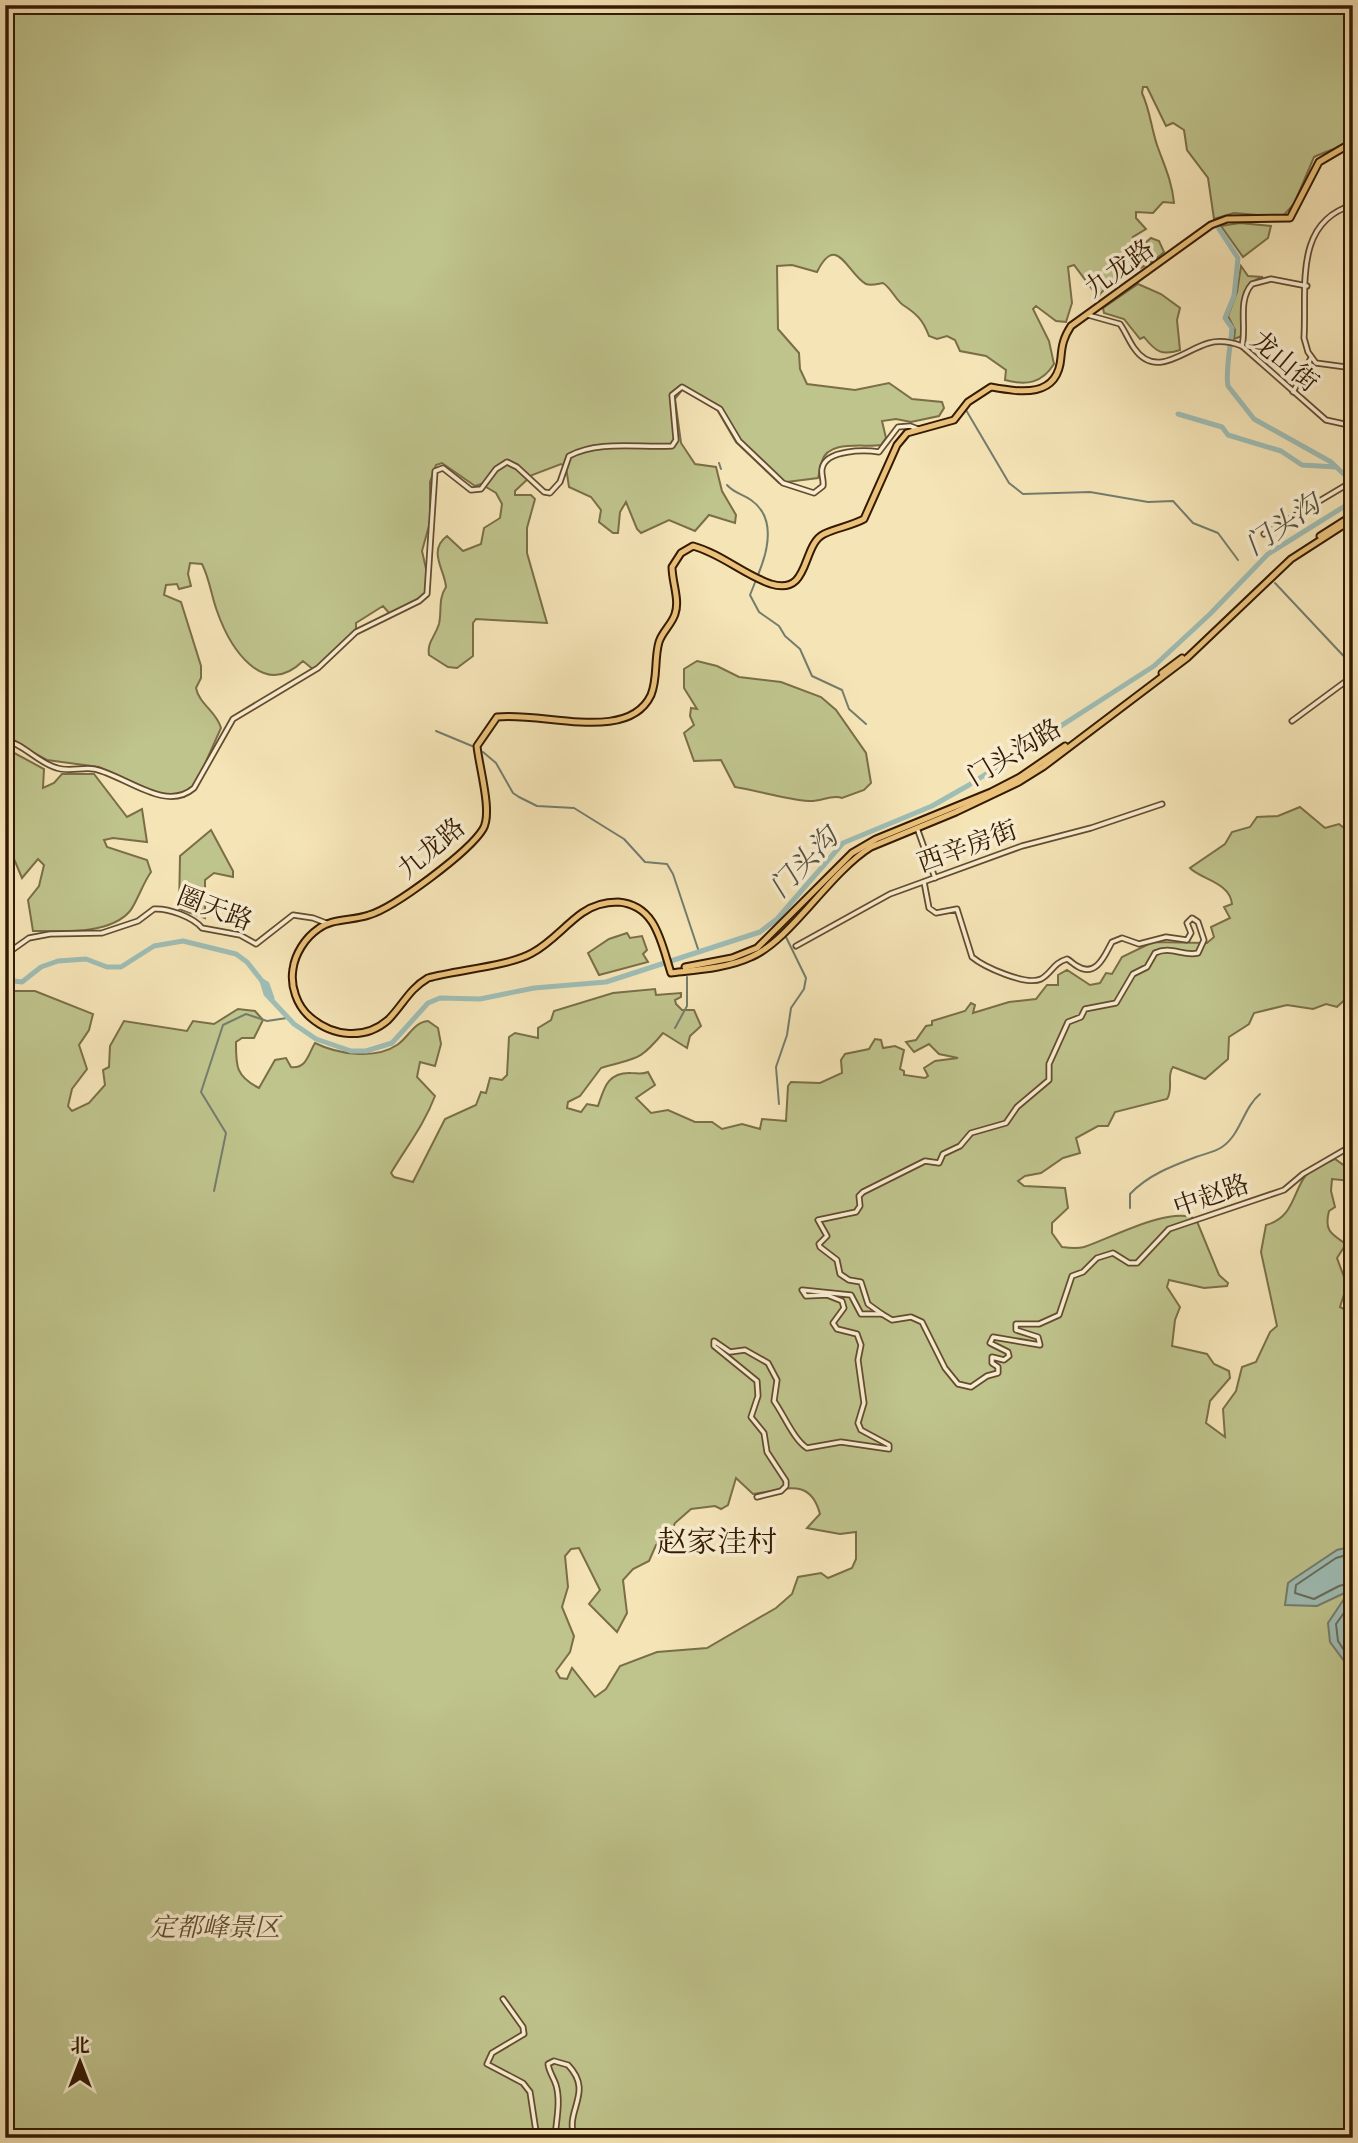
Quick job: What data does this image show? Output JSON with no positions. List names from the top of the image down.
{
  "streets": {
    "main road": ["九龙路", "门头沟路"],
    "street": [
      "龙山街",
      "西辛房街",
      "圈天路",
      "中赵路"
    ]
  },
  "crossings": [
    ["九龙路", "龙山街"],
    ["九龙路", "门头沟路"],
    ["九龙路", "圈天路"]
  ],
  "districts": ["赵家洼村"],
  "water": ["门头沟"],
  "parks": ["定都峰景区"],
  "north": "top"
}
